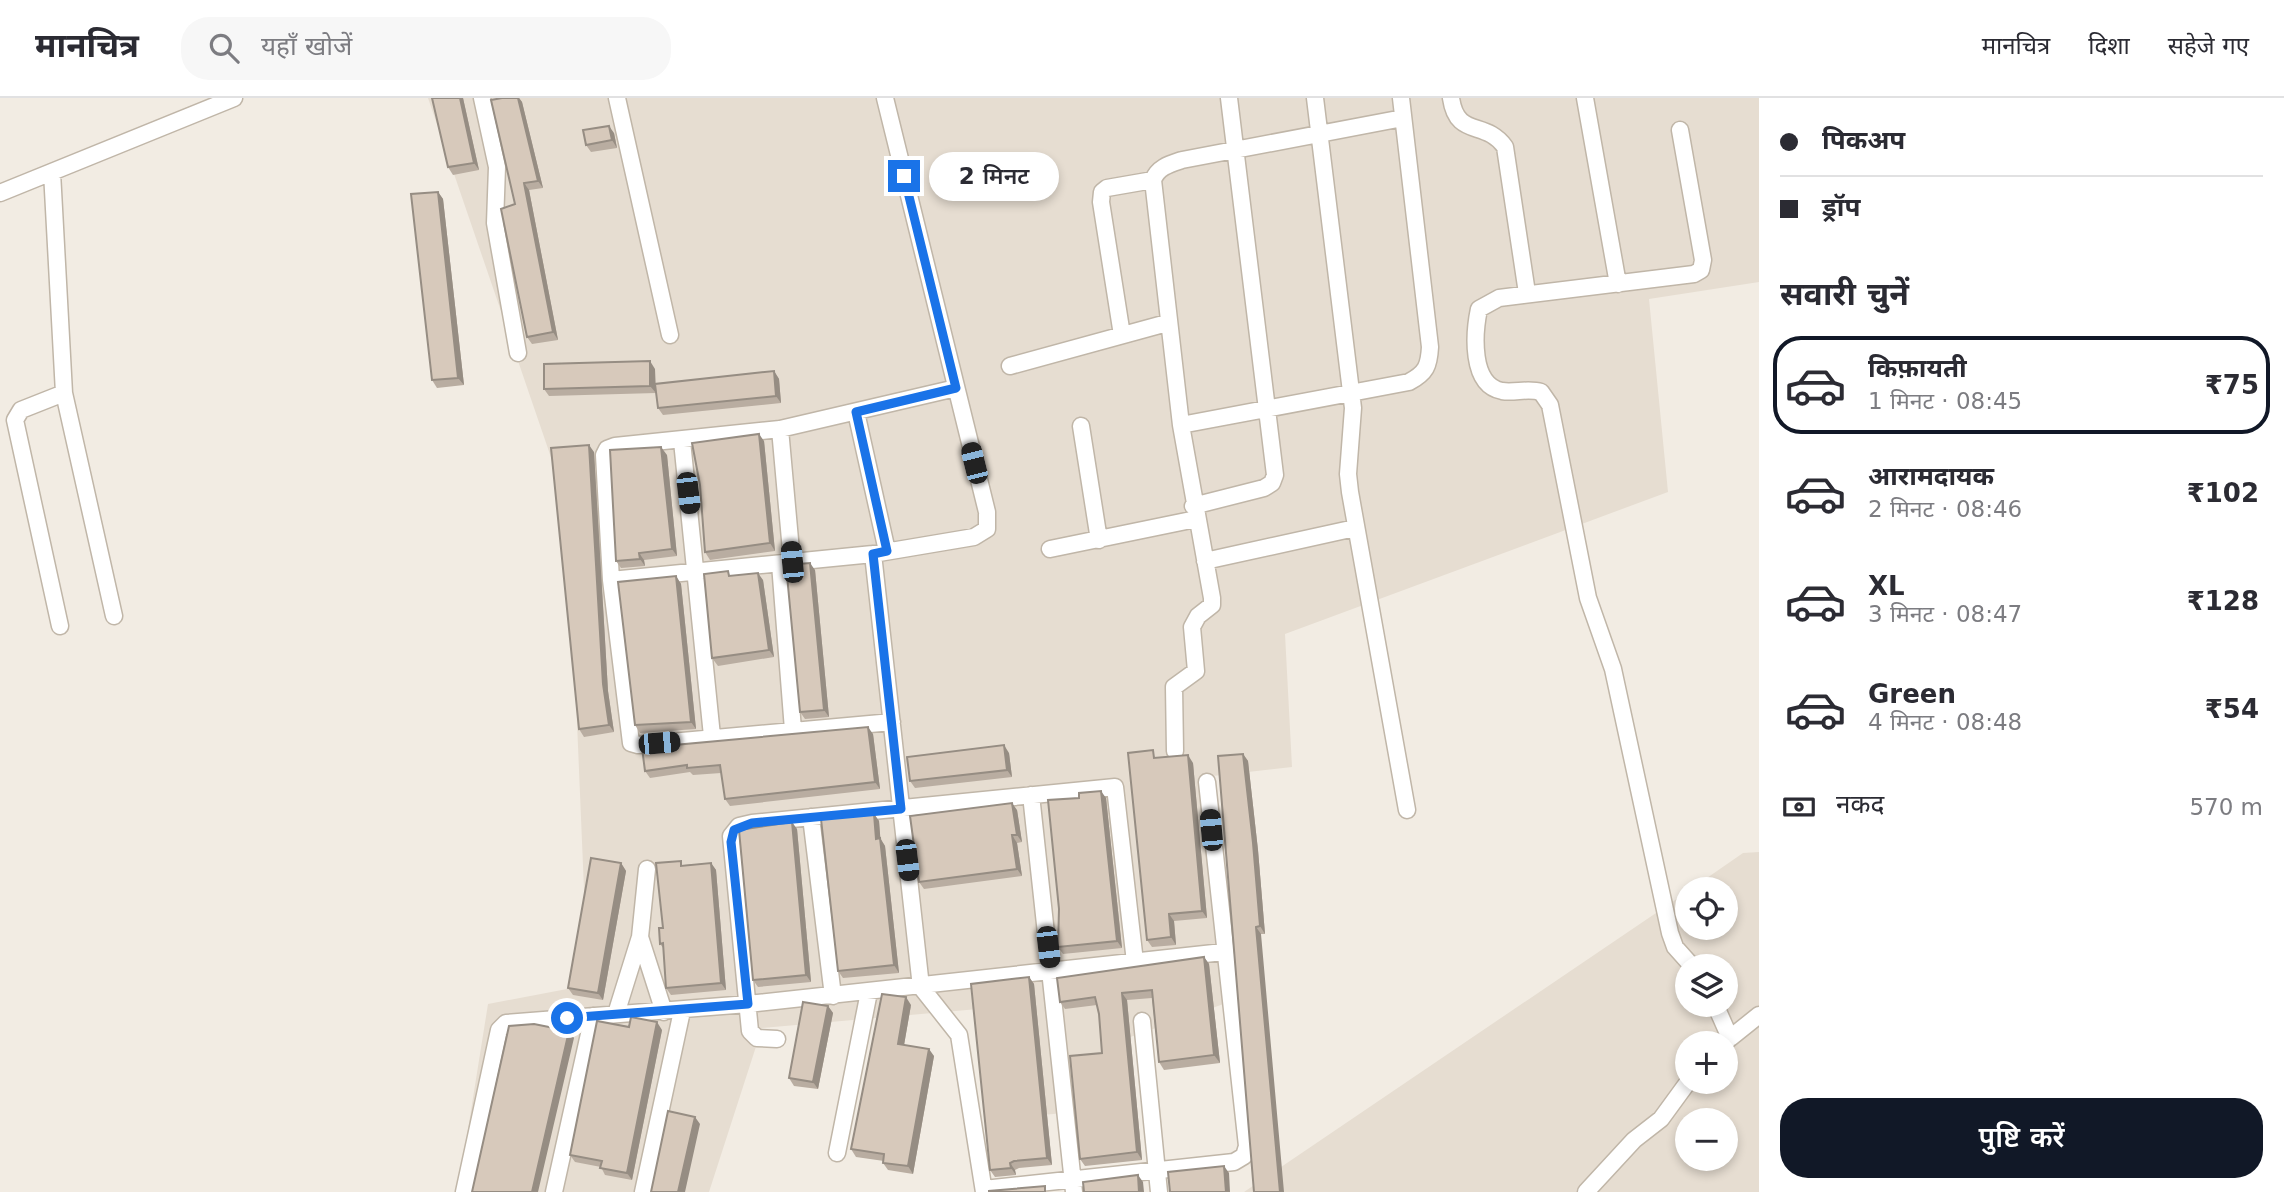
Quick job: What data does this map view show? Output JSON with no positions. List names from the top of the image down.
{
  "page": {
    "header": "मानचित्र",
    "search": "यहाँ खोजें",
    "nav": ["मानचित्र", "दिशा", "सहेजे गए"],
    "banner": ["पिकअप", "ड्रॉप"],
    "bubble": "2 मिनट",
    "heading": "सवारी चुनें",
    "list": [
      {
        "name": "किफ़ायती",
        "note": "1 मिनट · 08:45",
        "value": "₹75"
      },
      {
        "name": "आरामदायक",
        "note": "2 मिनट · 08:46",
        "value": "₹102"
      },
      {
        "name": "XL",
        "note": "3 मिनट · 08:47",
        "value": "₹128"
      },
      {
        "name": "Green",
        "note": "4 मिनट · 08:48",
        "value": "₹54"
      }
    ],
    "pay": ["नकद", "570 m"],
    "map_buttons": ["+", "−"],
    "buttons": "पुष्टि करें"
  }
}
